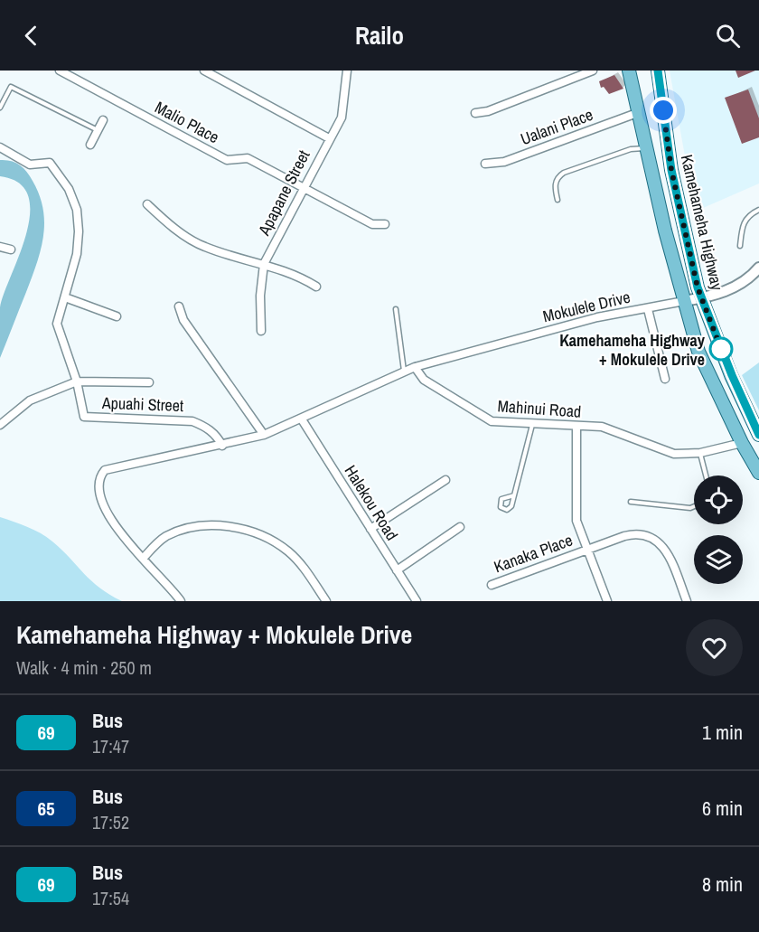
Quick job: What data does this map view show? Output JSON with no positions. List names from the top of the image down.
{
  "streets": {
    "main road": ["Kamehameha Highway"],
    "street": [
      "Malio Place",
      "Ualani Place",
      "Apapane Street",
      "Mokulele Drive",
      "Apuahi Street",
      "Mahinui Road",
      "Halekou Road",
      "Kanaka Place"
    ]
  },
  "crossings": [
    ["Malio Place", "Apapane Street"],
    ["Kamehameha Highway", "Mokulele Drive"],
    ["Mokulele Drive", "Mahinui Road"]
  ],
  "places": ["Kamehameha Highway + Mokulele Drive"],
  "lines": ["bus line 69"],
  "page": {
    "header": "Railo",
    "heading": ["Kamehameha Highway + Mokulele Drive", "Walk · 4 min · 250 m"],
    "list": [
      {
        "mark": "69",
        "name": "Bus",
        "note": "17:47",
        "value": "1 min"
      },
      {
        "mark": "65",
        "name": "Bus",
        "note": "17:52",
        "value": "6 min"
      },
      {
        "mark": "69",
        "name": "Bus",
        "note": "17:54",
        "value": "8 min"
      }
    ]
  }
}
